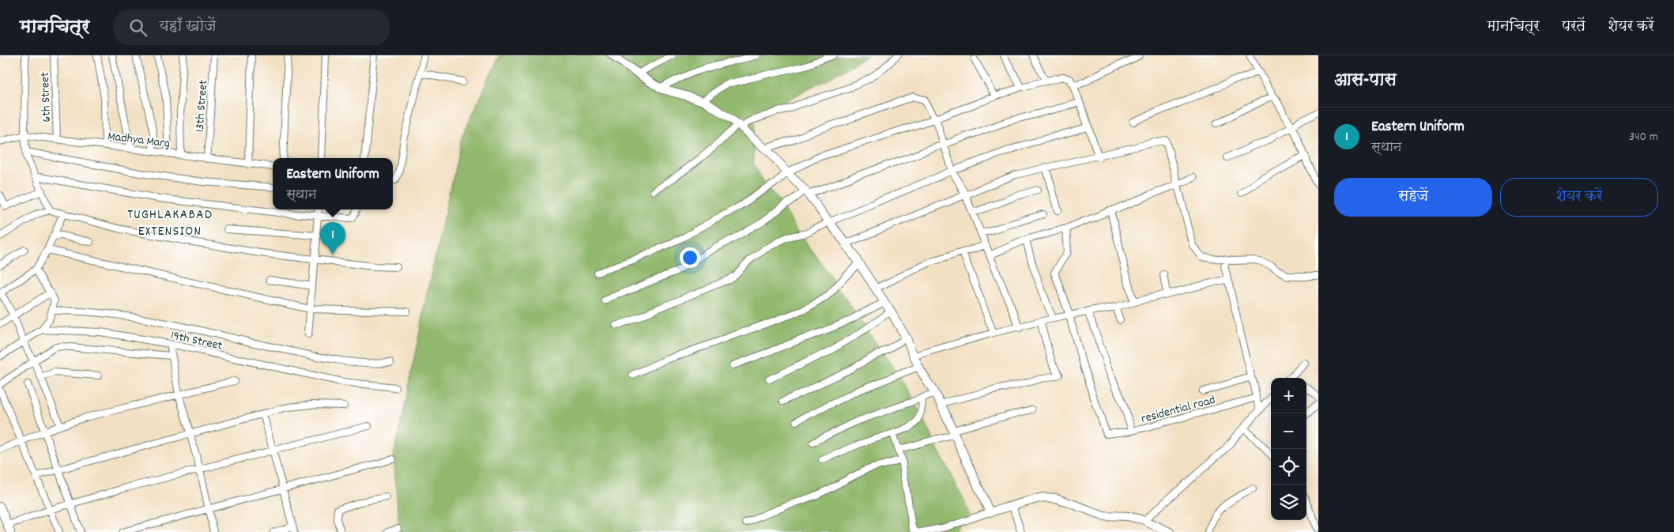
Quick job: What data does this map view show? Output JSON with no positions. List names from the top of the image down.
{
  "streets": {
    "street": [
      "6th Street",
      "13th Street",
      "Madhya Marg",
      "19th Street",
      "residential road"
    ]
  },
  "crossings": [
    ["6th Street", "Madhya Marg"],
    ["13th Street", "Madhya Marg"]
  ],
  "districts": ["TUGHLAKABAD EXTENSION"],
  "page": {
    "header": "मानचित्र",
    "search": "यहाँ खोजें",
    "nav": ["मानचित्र", "परतें", "शेयर करें"],
    "heading": "आस-पास",
    "list": [
      {
        "mark": "1",
        "name": "Eastern Uniform",
        "note": "स्थान",
        "value": "340 m"
      }
    ],
    "popup": ["Eastern Uniform", "स्थान"],
    "buttons": ["सहेजें", "शेयर करें"],
    "pins": "1",
    "map_buttons": ["+", "−"]
  }
}
